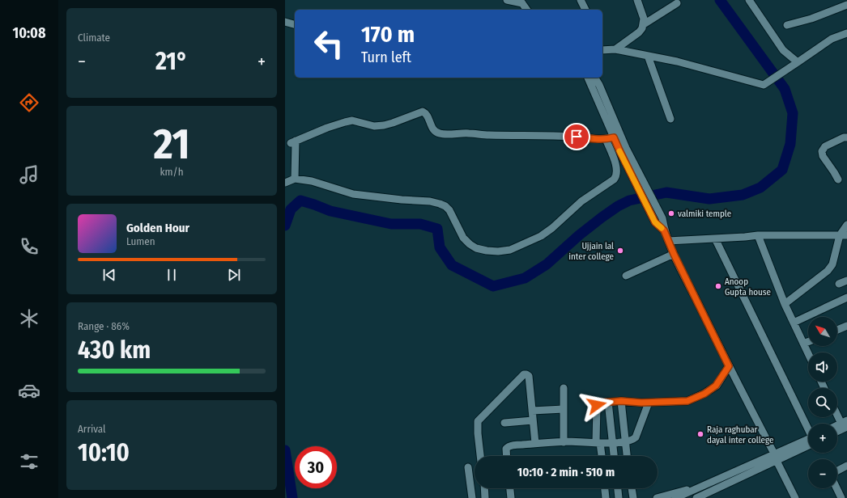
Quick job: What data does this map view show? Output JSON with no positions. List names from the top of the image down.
{
  "places": [
    "valmiki temple",
    "Ujjain lal inter college",
    "Anoop Gupta house",
    "Raja raghubar dayal inter college"
  ],
  "north": "top left",
  "page": {
    "tabs": "10:08",
    "tile": [
      "Climate",
      ["21", "km/h"],
      ["Range · 86%", "430 km"],
      ["Arrival", "10:10"]
    ],
    "turn": ["170 m", "Turn left"],
    "heat": ["−", "21°", "+"],
    "song": ["Golden Hour", "Lumen"],
    "map_buttons": ["+", "−"],
    "limit": "30",
    "trip": "10:10 · 2 min · 510 m"
  }
}
